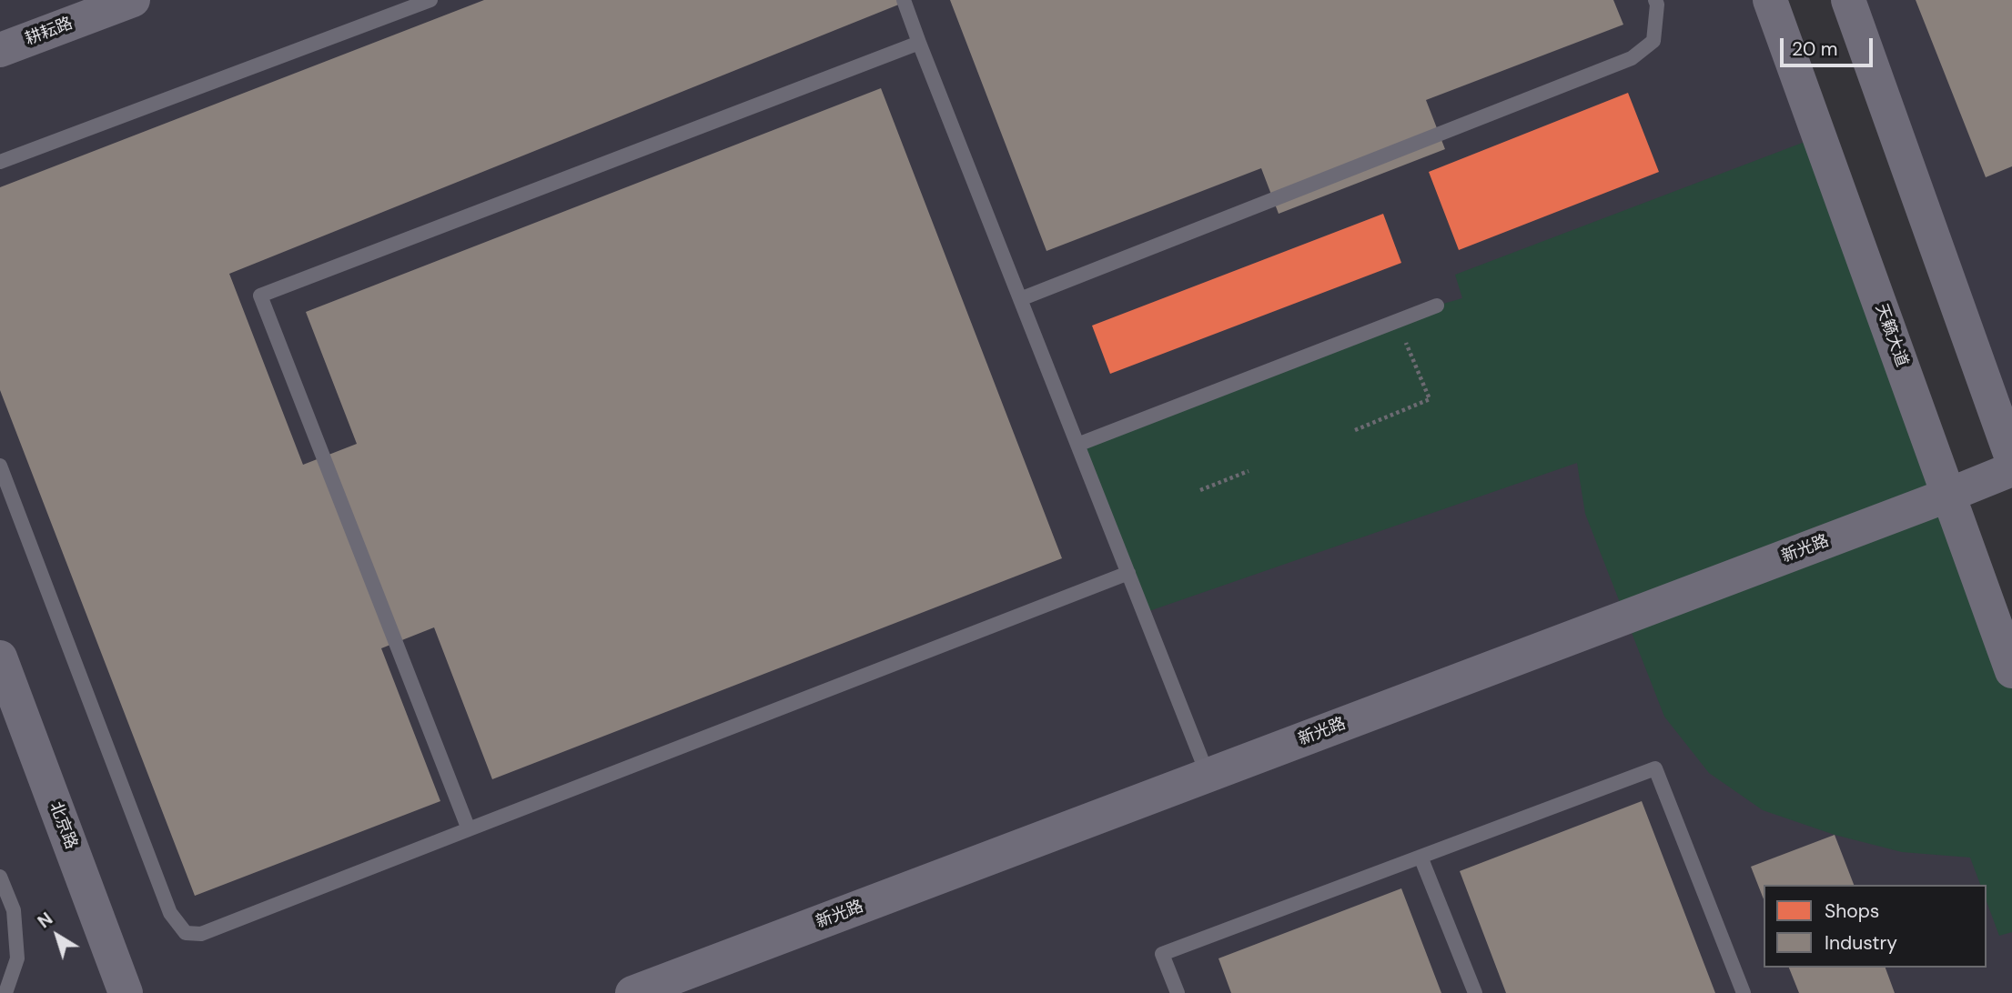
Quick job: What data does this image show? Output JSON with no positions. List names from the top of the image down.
{
  "streets": {
    "street": [
      "耕耘路",
      "天籁大道",
      "新光路",
      "北京路"
    ]
  },
  "crossings": [
    ["天籁大道", "新光路"]
  ],
  "legend": ["Shops", "Industry"],
  "scale_bar": "20 m",
  "north": "top left"
}
